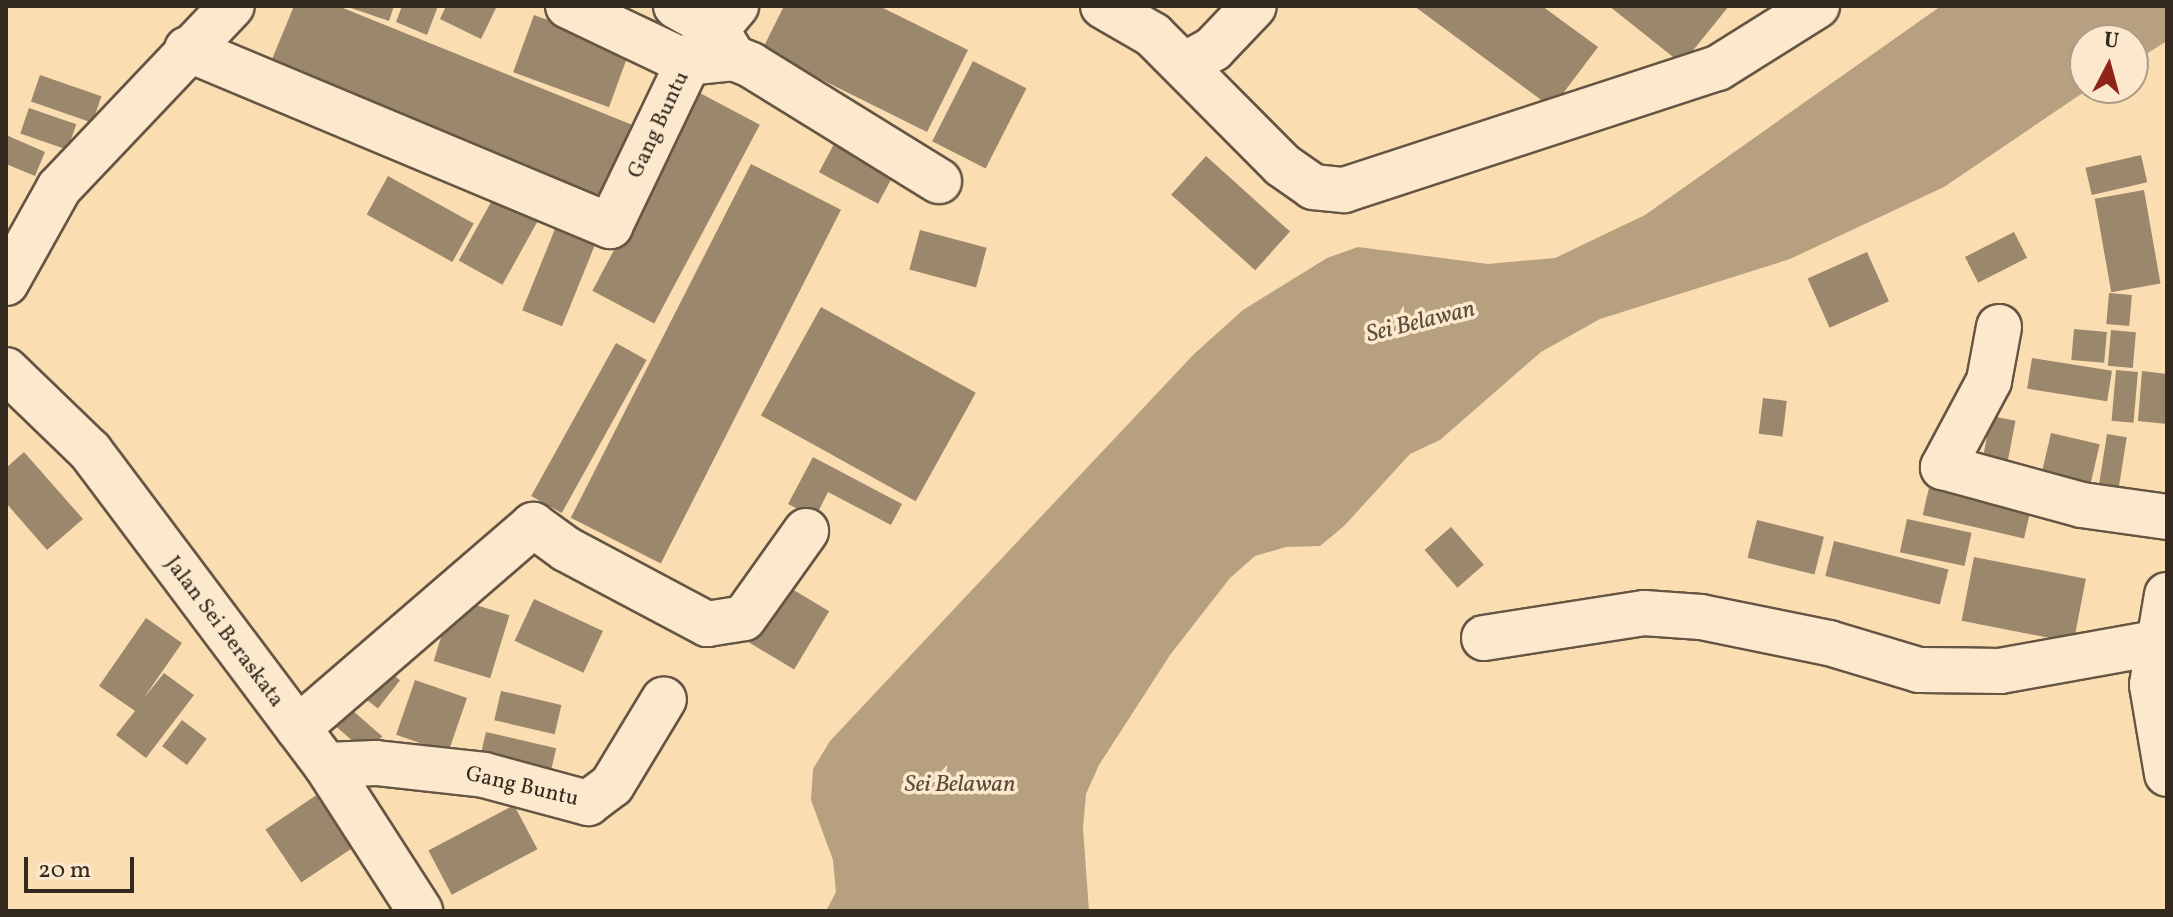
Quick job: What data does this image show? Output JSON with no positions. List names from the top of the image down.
{
  "streets": {
    "street": ["Gang Buntu", "Jalan Sei Beraskata"]
  },
  "crossings": [
    ["Gang Buntu", "Jalan Sei Beraskata"]
  ],
  "water": ["Sei Belawan"],
  "scale_bar": "20 m",
  "north": "top"
}
